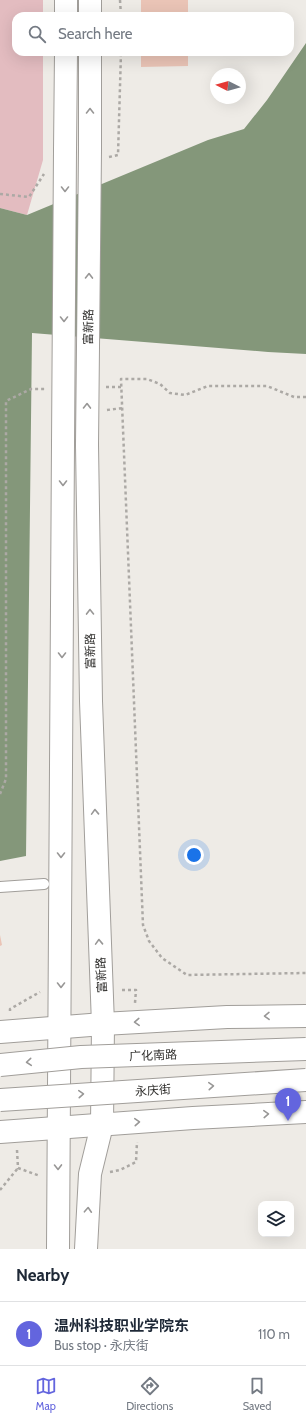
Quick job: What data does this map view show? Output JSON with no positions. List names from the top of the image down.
{
  "streets": {
    "street": ["富新路", "广化南路", "永庆街"]
  },
  "north": "left",
  "page": {
    "search": "Search here",
    "pins": "1",
    "heading": "Nearby",
    "list": [
      {
        "mark": "1",
        "name": "温州科技职业学院东",
        "note": "Bus stop · 永庆街",
        "value": "110 m"
      }
    ],
    "nav": ["Map", "Directions", "Saved"]
  }
}
